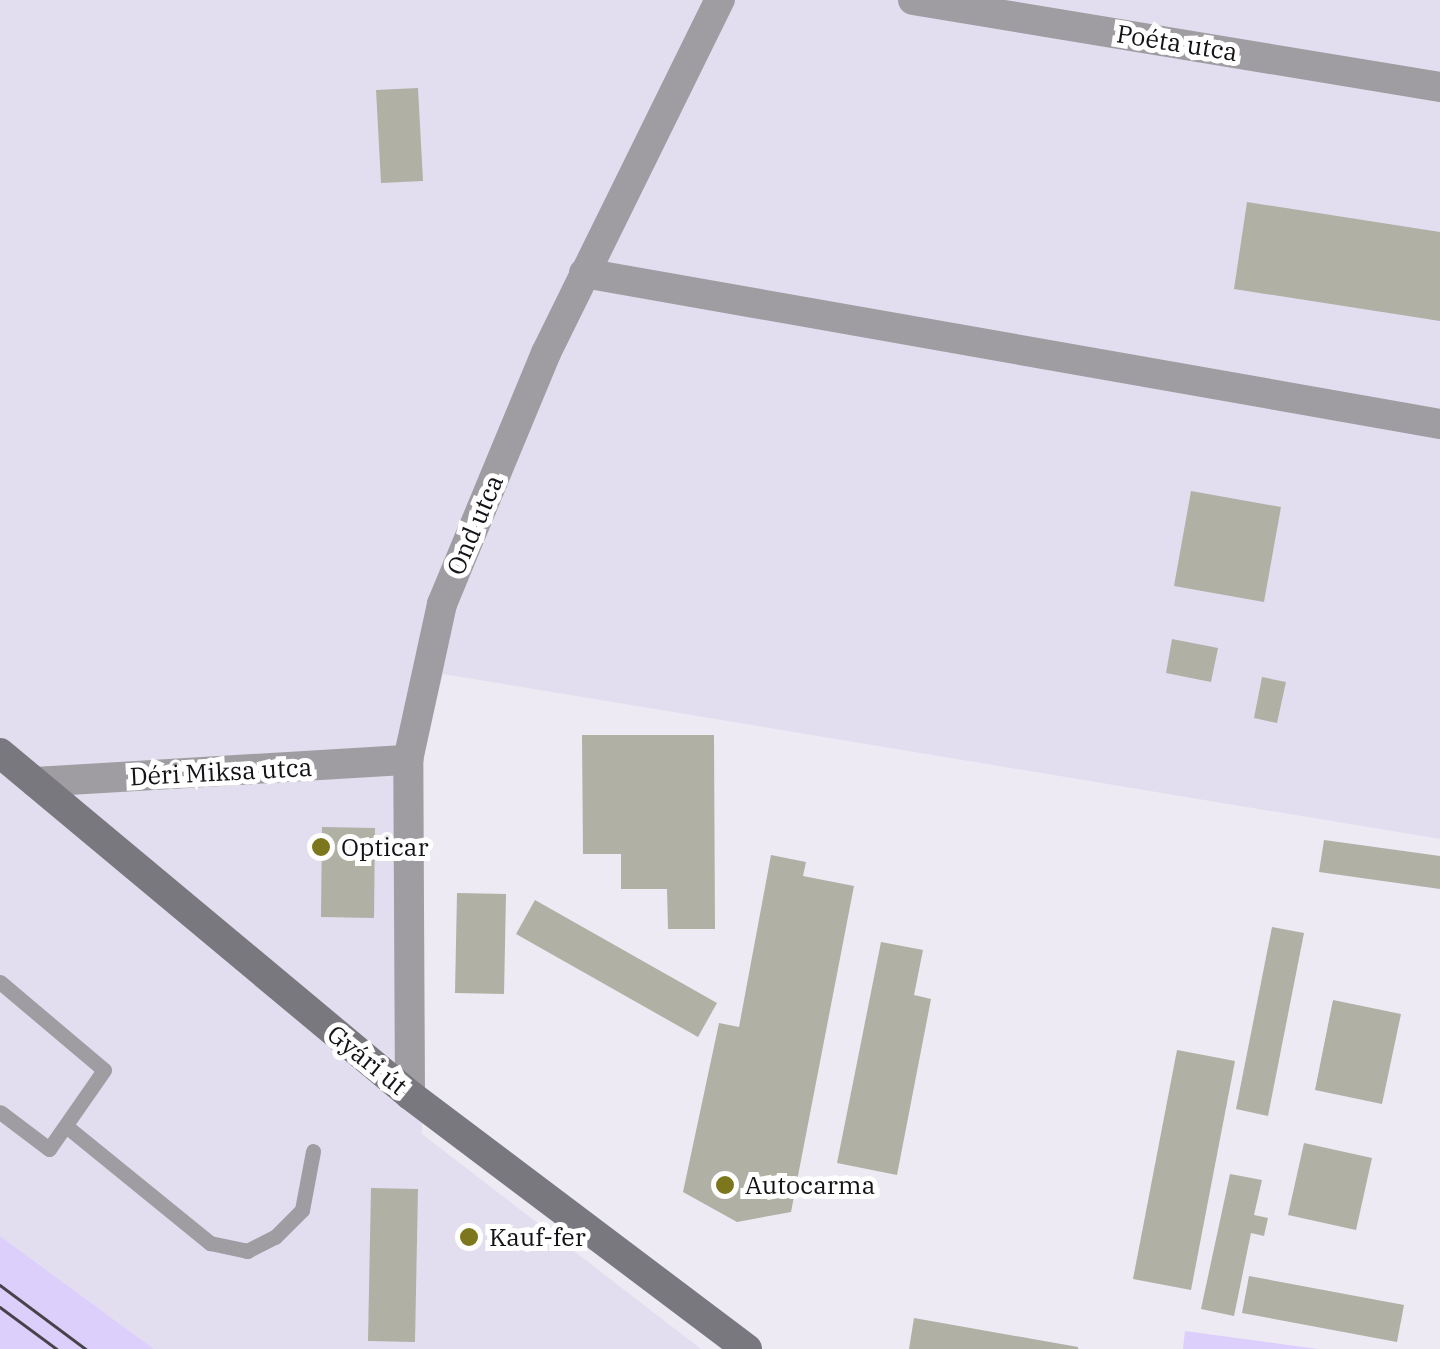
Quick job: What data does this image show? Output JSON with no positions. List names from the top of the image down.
{
  "streets": {
    "street": [
      "Poéta utca",
      "Ond utca",
      "Déri Miksa utca",
      "Gyári út"
    ]
  },
  "crossings": [
    ["Ond utca", "Déri Miksa utca"],
    ["Ond utca", "Gyári út"],
    ["Déri Miksa utca", "Gyári út"]
  ],
  "places": ["Opticar", "Autocarma", "Kauf-fer"]
}
